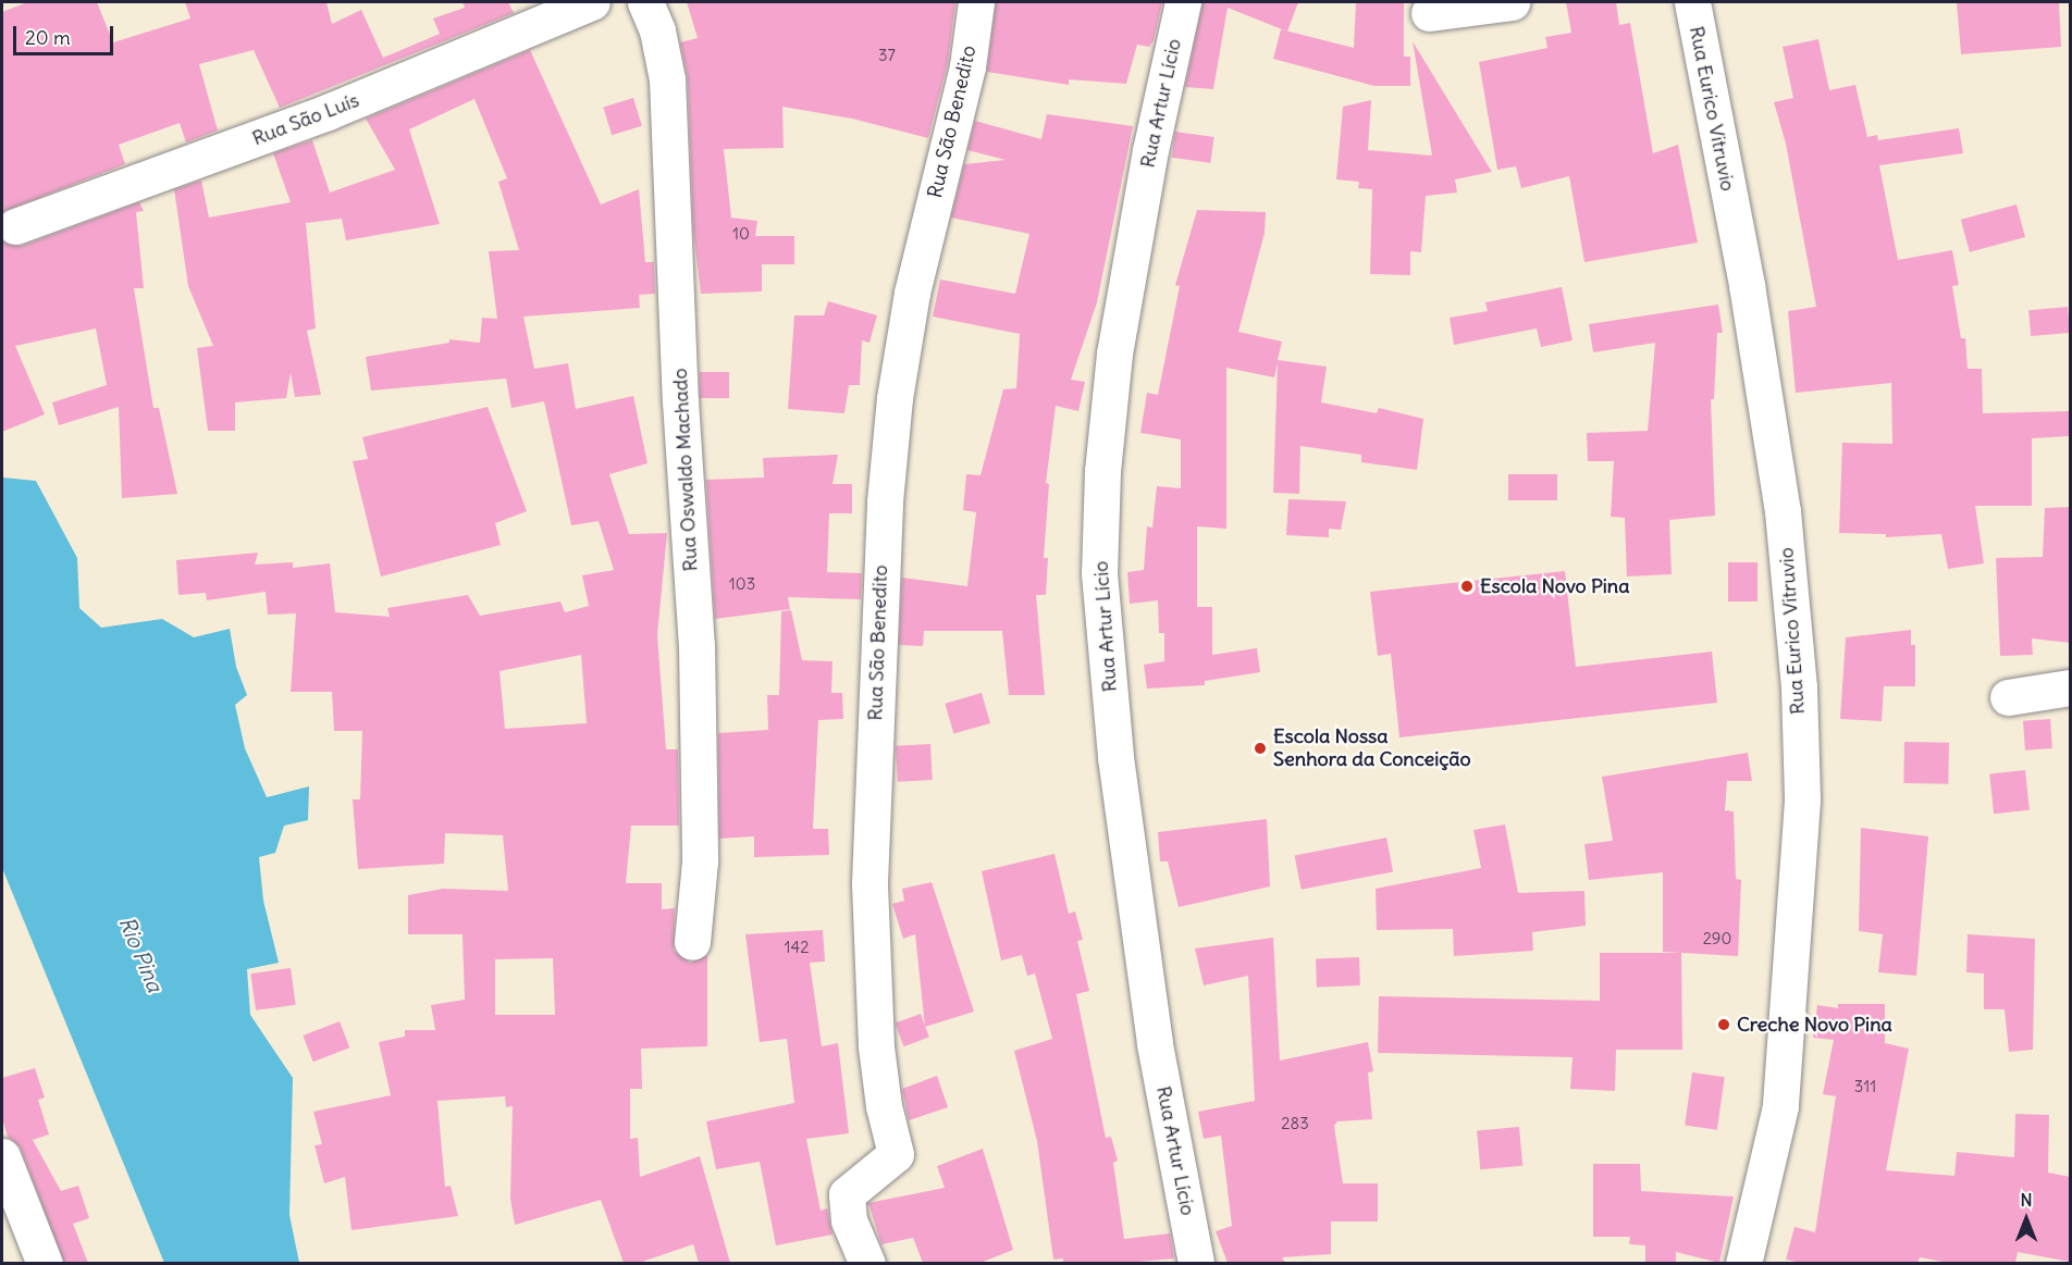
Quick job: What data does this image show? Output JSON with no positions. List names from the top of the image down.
{
  "streets": {
    "street": [
      "Rua Artur Lício",
      "Rua Eurico Vitruvio",
      "Rua São Luís",
      "Rua São Benedito",
      "Rua Oswaldo Machado"
    ]
  },
  "water": ["Rio Pina"],
  "places": ["Escola Novo Pina", "Escola Nossa Senhora da Conceição", "Creche Novo Pina"],
  "house_numbers": [
    "37",
    "10",
    "103",
    "290",
    "142",
    "311",
    "283"
  ],
  "scale_bar": "20 m",
  "north": "top"
}
